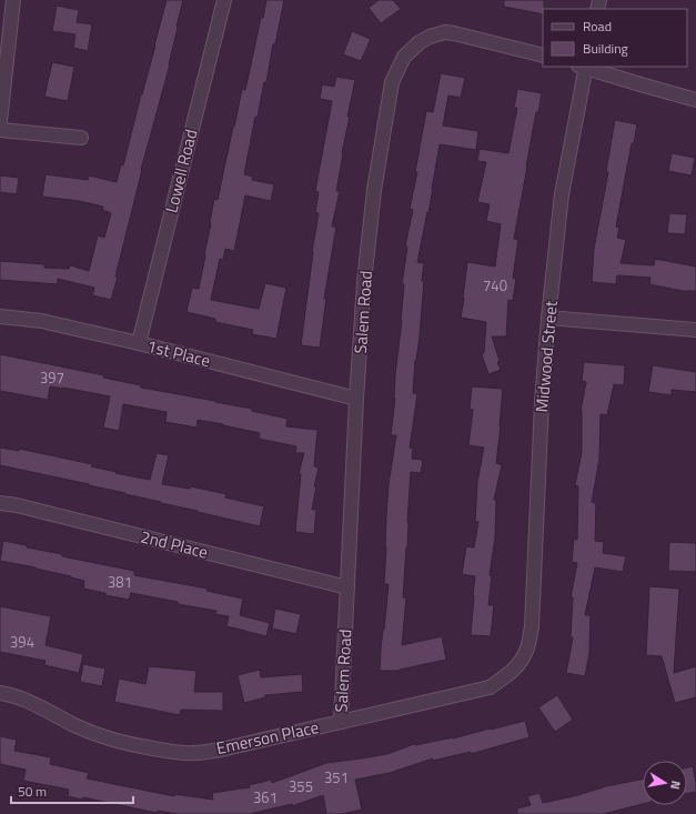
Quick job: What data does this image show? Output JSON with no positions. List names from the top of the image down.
{
  "streets": {
    "street": [
      "Lowell Road",
      "Salem Road",
      "1st Place",
      "Midwood Street",
      "2nd Place",
      "Emerson Place"
    ]
  },
  "crossings": [
    ["Lowell Road", "1st Place"],
    ["Salem Road", "1st Place"],
    ["Salem Road", "2nd Place"],
    ["Salem Road", "Emerson Place"],
    ["Midwood Street", "Emerson Place"]
  ],
  "house_numbers": [
    "740",
    "397",
    "381",
    "394",
    "351",
    "355",
    "361"
  ],
  "legend": ["Road", "Building"],
  "scale_bar": "50 m",
  "north": "right"
}
